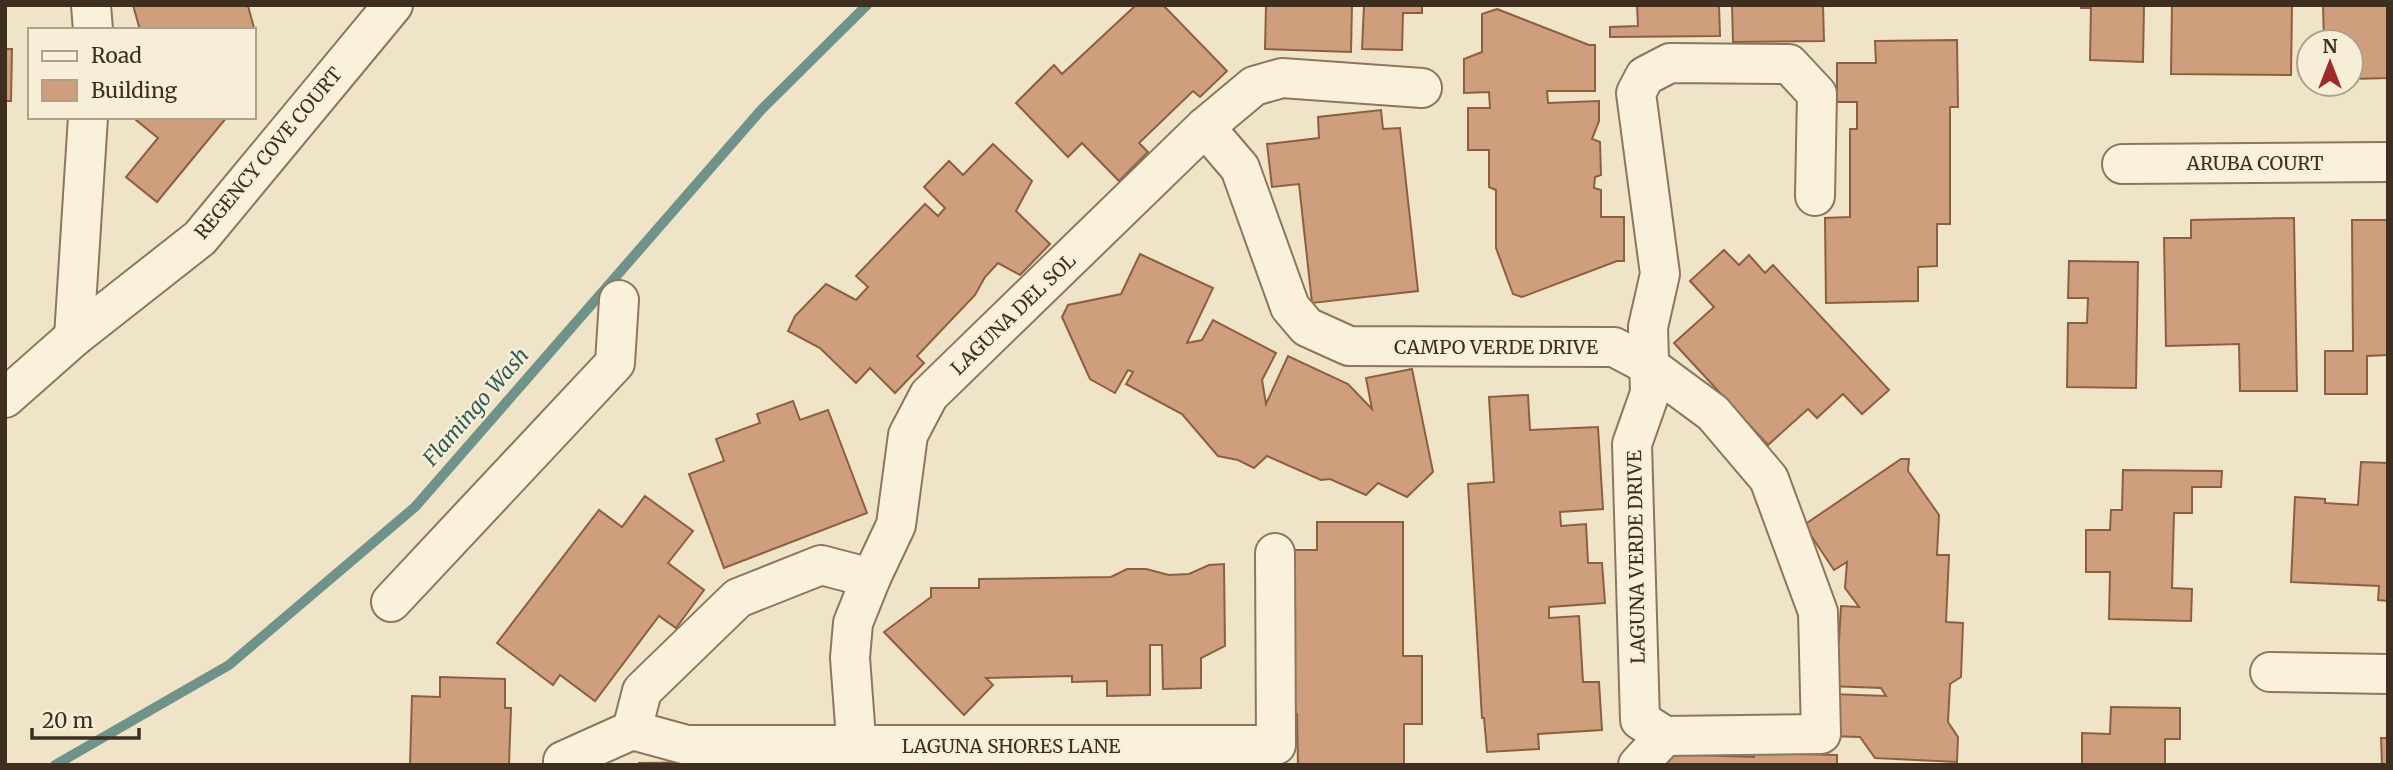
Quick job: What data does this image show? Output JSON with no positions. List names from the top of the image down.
{
  "streets": {
    "street": [
      "REGENCY COVE COURT",
      "ARUBA COURT",
      "LAGUNA DEL SOL",
      "CAMPO VERDE DRIVE",
      "LAGUNA VERDE DRIVE",
      "LAGUNA SHORES LANE"
    ]
  },
  "crossings": [
    ["LAGUNA DEL SOL", "CAMPO VERDE DRIVE"],
    ["LAGUNA DEL SOL", "LAGUNA SHORES LANE"],
    ["CAMPO VERDE DRIVE", "LAGUNA VERDE DRIVE"]
  ],
  "water": ["Flamingo Wash"],
  "legend": ["Road", "Building"],
  "scale_bar": "20 m",
  "north": "top"
}
